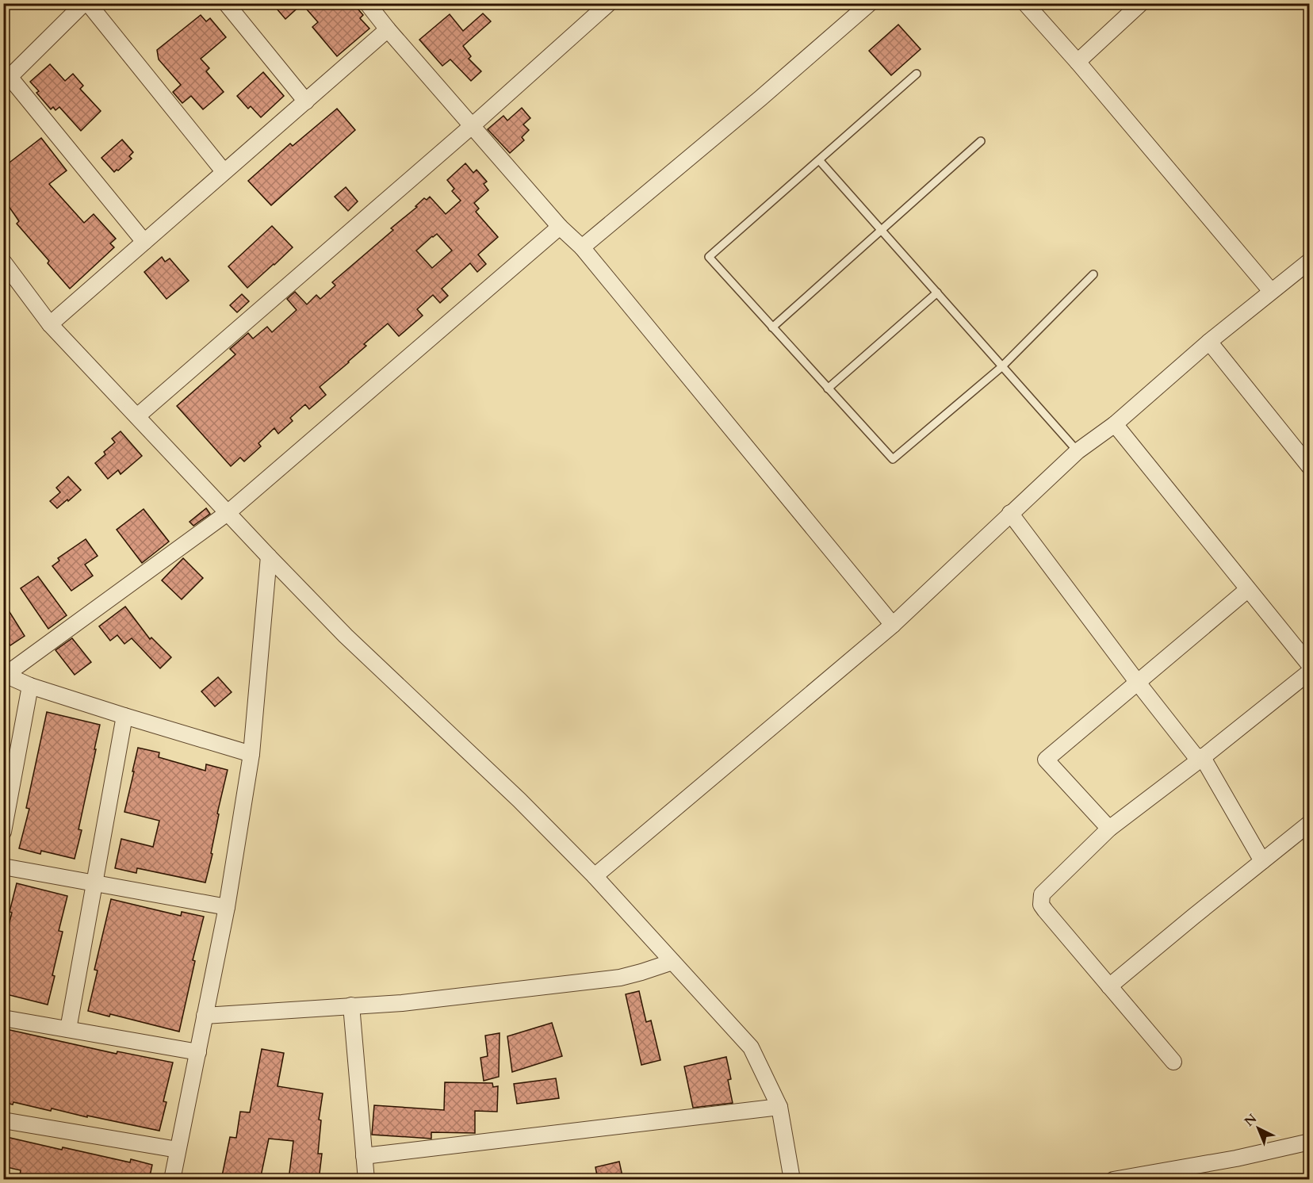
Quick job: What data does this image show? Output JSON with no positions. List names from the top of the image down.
{
  "north": "top left"
}
